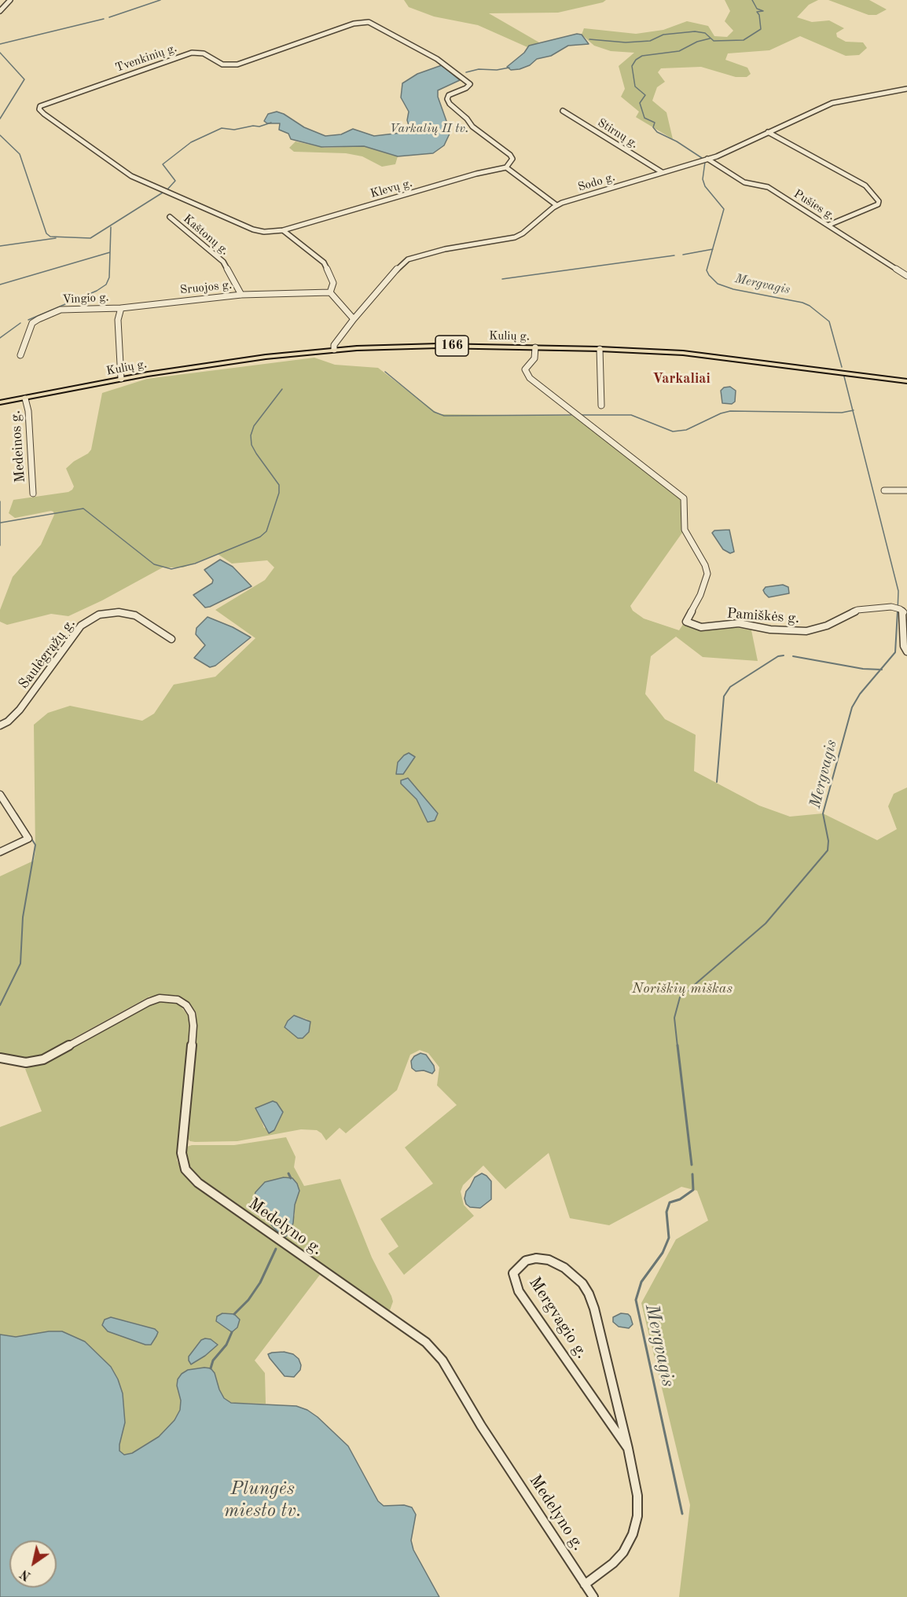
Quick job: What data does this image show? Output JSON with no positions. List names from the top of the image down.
{
  "streets": {
    "main road": ["Kulių g.", "166"],
    "street": [
      "Tvenkinių g.",
      "Stirnų g.",
      "Sodo g.",
      "Klevų g.",
      "Pušies g.",
      "Kaštonų g.",
      "Sruojos g.",
      "Vingio g.",
      "Medeinos g.",
      "Pamiškės g.",
      "Saulėgrąžų g.",
      "Medelyno g.",
      "Mergvagio g."
    ]
  },
  "crossings": [
    ["Tvenkinių g.", "Klevų g."],
    ["Stirnų g.", "Sodo g."],
    ["Sodo g.", "Pušies g."],
    ["Sodo g.", "Kulių g."],
    ["Kaštonų g.", "Sruojos g."],
    ["Sruojos g.", "Vingio g."],
    ["Kulių g.", "Medeinos g."],
    ["Kulių g.", "Pamiškės g."],
    ["Medelyno g.", "Mergvagio g."]
  ],
  "districts": ["Varkaliai"],
  "water": ["Varkalių II tv.", "Mergvagis", "Plungės miesto tv."],
  "parks": ["Noriškių miškas"],
  "north": "bottom left"
}
